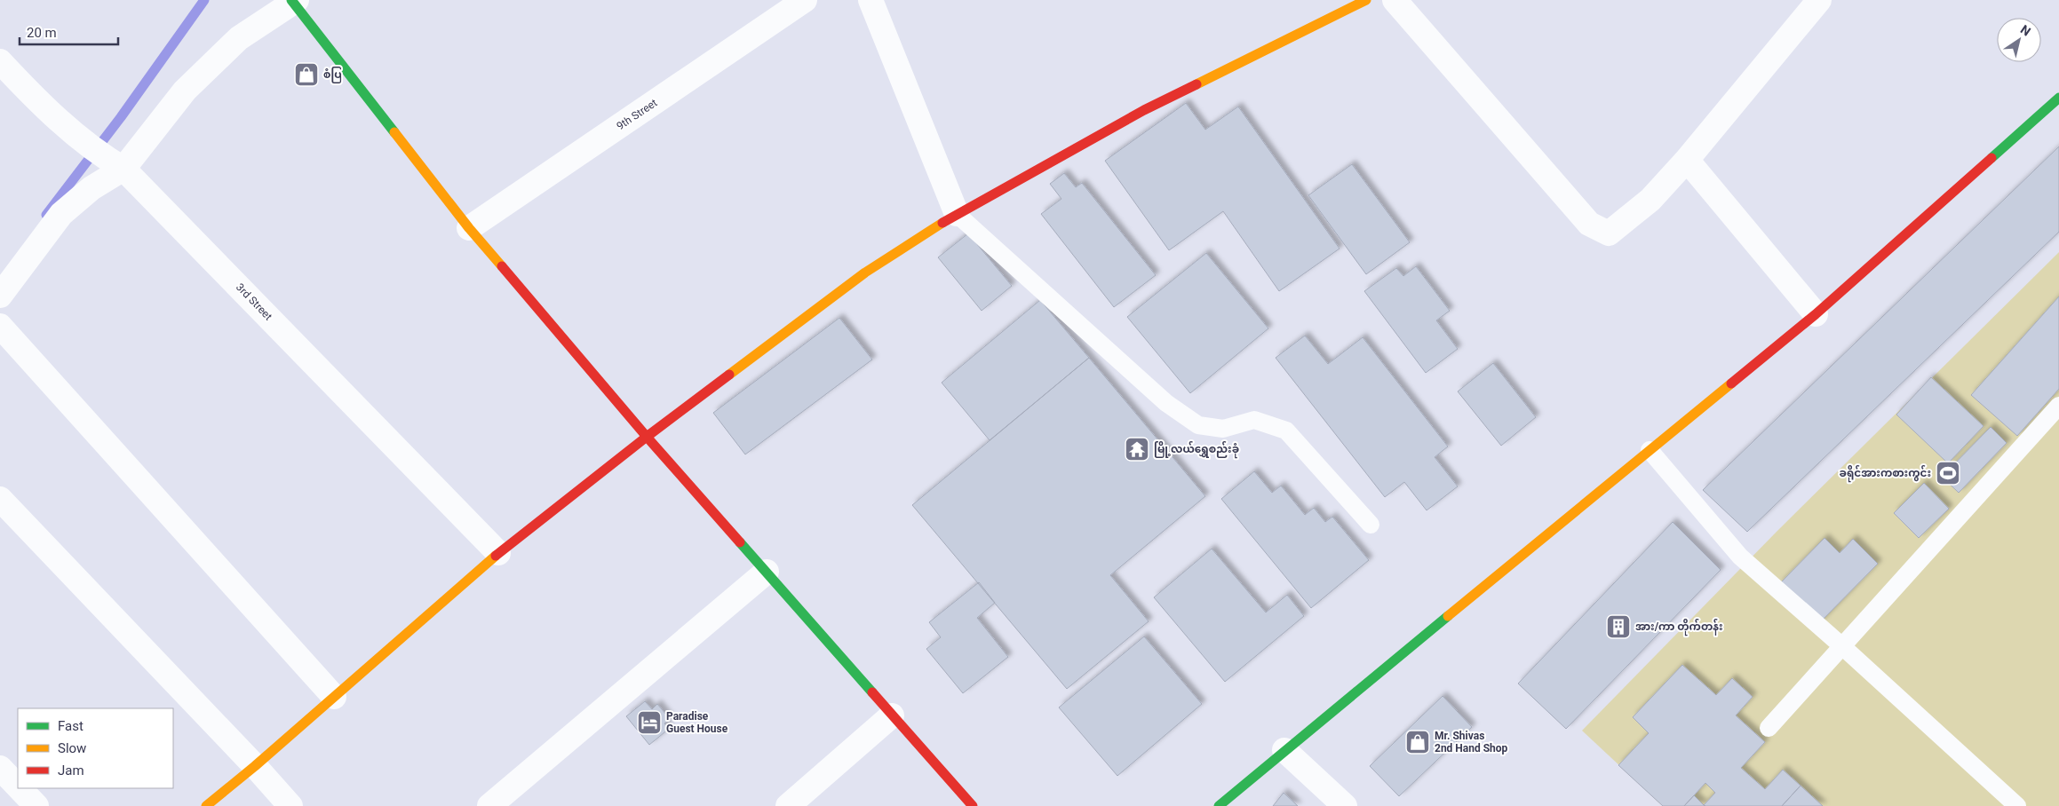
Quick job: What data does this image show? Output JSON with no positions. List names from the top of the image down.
{
  "streets": {
    "street": ["9th Street", "3rd Street"]
  },
  "places": {
    "shop": ["စံပြ", "Mr. Shivas 2nd Hand Shop"],
    "temple": ["မြို့လယ်ရွှေစည်းခုံ"],
    "sports": ["ခရိုင်အားကစားကွင်း"],
    "building": ["အား/ကာ တိုက်တန်း"],
    "hotel": ["Paradise Guest House"]
  },
  "legend": ["Fast", "Slow", "Jam"],
  "scale_bar": "20 m",
  "north": "top right"
}
